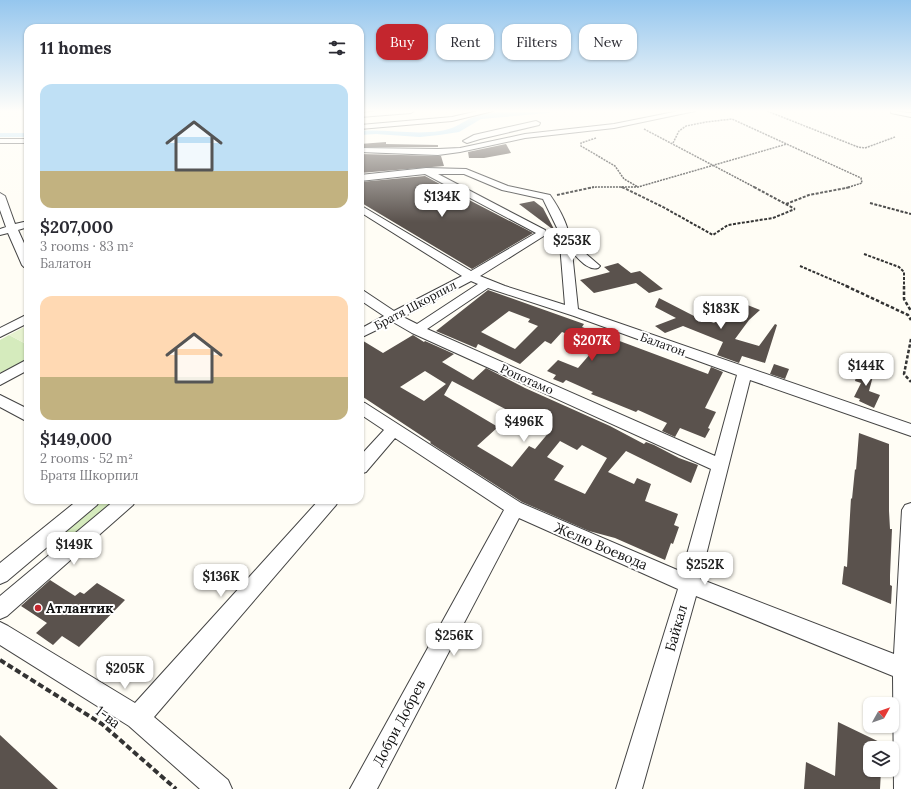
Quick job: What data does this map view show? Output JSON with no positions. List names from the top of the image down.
{
  "streets": {
    "street": [
      "Братя Шкорпил",
      "Балатон",
      "Ропотамо",
      "Желю Воевода",
      "Байкал",
      "Добри Добрев"
    ],
    "path": ["1-ва"]
  },
  "crossings": [
    ["Братя Шкорпил", "Балатон"],
    ["Братя Шкорпил", "Ропотамо"],
    ["Балатон", "Байкал"],
    ["Ропотамо", "Байкал"],
    ["Желю Воевода", "Байкал"],
    ["Желю Воевода", "Добри Добрев"]
  ],
  "places": ["Атлантик"],
  "north": "top right",
  "page": {
    "chip": [
      "Buy",
      "Rent",
      "Filters",
      "New"
    ],
    "heading": "11 homes",
    "list": [
      {
        "name": "$207,000",
        "note": "3 rooms · 83 m² · Балатон"
      },
      {
        "name": "$149,000",
        "note": "2 rooms · 52 m² · Братя Шкорпил"
      }
    ],
    "price": [
      "$134K",
      "$253K",
      "$183K",
      "$207K",
      "$144K",
      "$496K",
      "$149K",
      "$252K",
      "$136K",
      "$256K",
      "$205K"
    ]
  }
}
